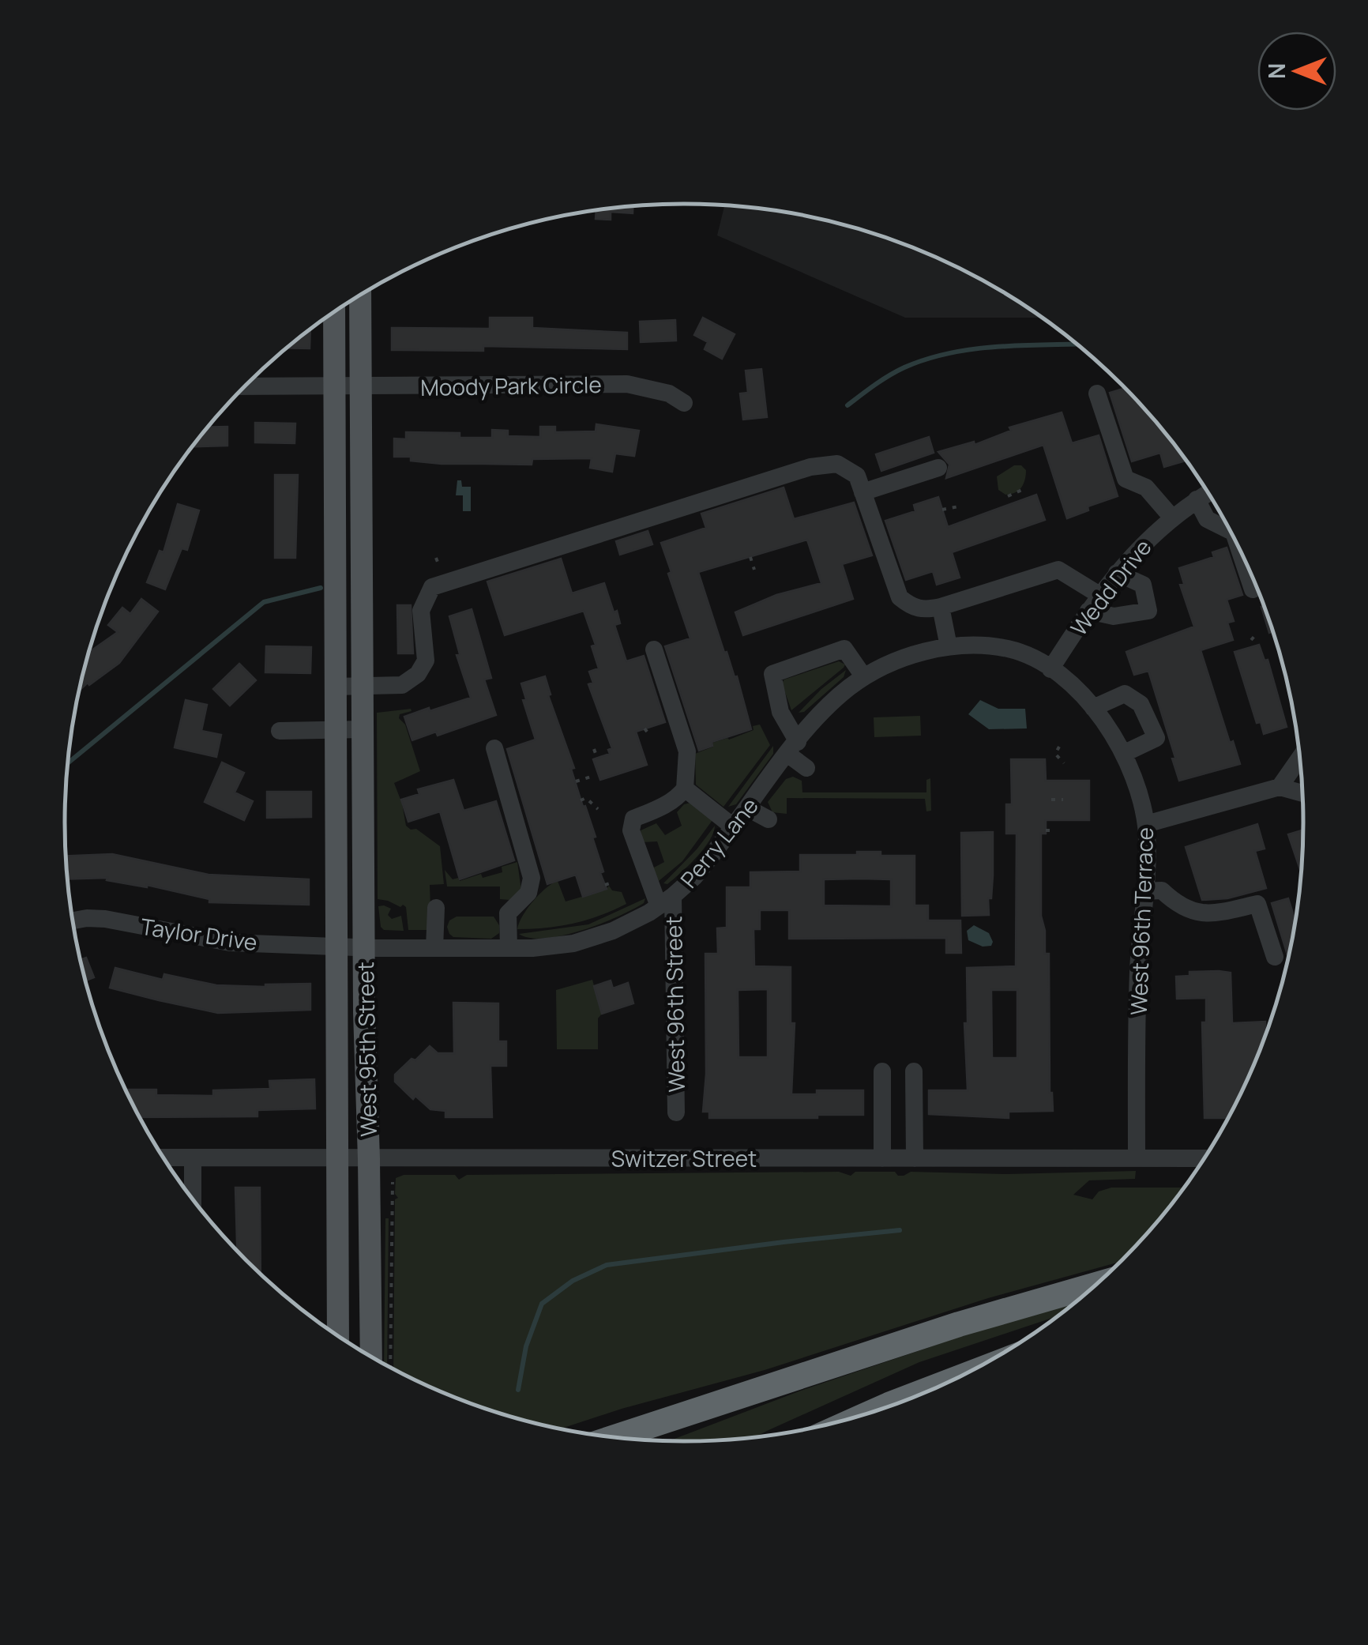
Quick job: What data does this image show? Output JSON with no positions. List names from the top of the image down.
{
  "streets": {
    "main road": ["West 95th Street"],
    "street": [
      "Moody Park Circle",
      "Wedd Drive",
      "Perry Lane",
      "West 96th Terrace",
      "Taylor Drive",
      "West 96th Street",
      "Switzer Street"
    ]
  },
  "crossings": [
    ["Moody Park Circle", "West 95th Street"],
    ["Wedd Drive", "Perry Lane"],
    ["Wedd Drive", "West 96th Terrace"],
    ["Perry Lane", "West 96th Terrace"],
    ["Perry Lane", "Taylor Drive"],
    ["Perry Lane", "West 96th Street"],
    ["Perry Lane", "West 95th Street"],
    ["West 96th Terrace", "Switzer Street"],
    ["Taylor Drive", "West 95th Street"],
    ["West 95th Street", "Switzer Street"]
  ],
  "north": "left"
}
